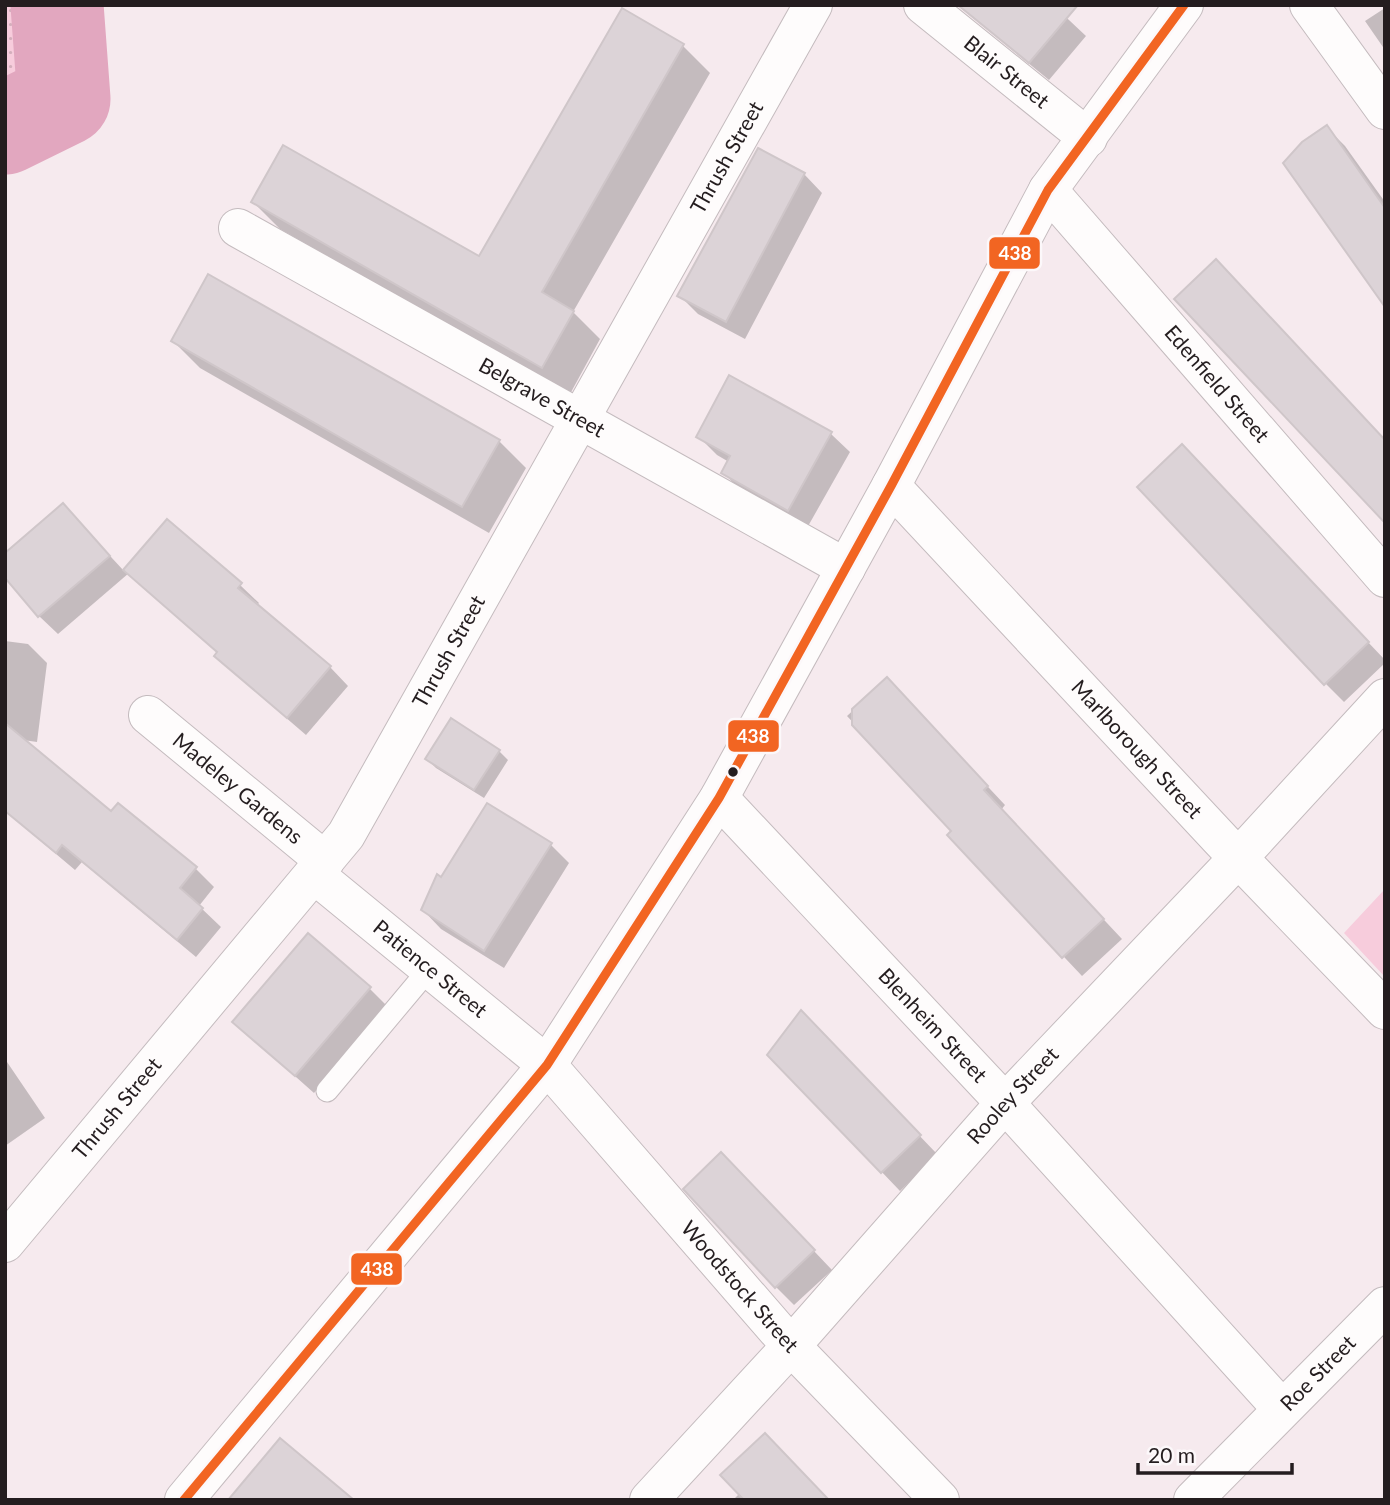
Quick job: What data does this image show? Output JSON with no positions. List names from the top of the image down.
{
  "streets": {
    "street": [
      "Blair Street",
      "Thrush Street",
      "Edenfield Street",
      "Belgrave Street",
      "Marlborough Street",
      "Madeley Gardens",
      "Patience Street",
      "Blenheim Street",
      "Rooley Street",
      "Woodstock Street",
      "Roe Street"
    ]
  },
  "crossings": [
    ["Thrush Street", "Belgrave Street"],
    ["Thrush Street", "Madeley Gardens"],
    ["Thrush Street", "Patience Street"],
    ["Marlborough Street", "Rooley Street"],
    ["Madeley Gardens", "Patience Street"],
    ["Patience Street", "Woodstock Street"],
    ["Blenheim Street", "Rooley Street"],
    ["Blenheim Street", "Roe Street"],
    ["Rooley Street", "Woodstock Street"]
  ],
  "lines": ["transit line 438"],
  "scale_bar": "20 m"
}
